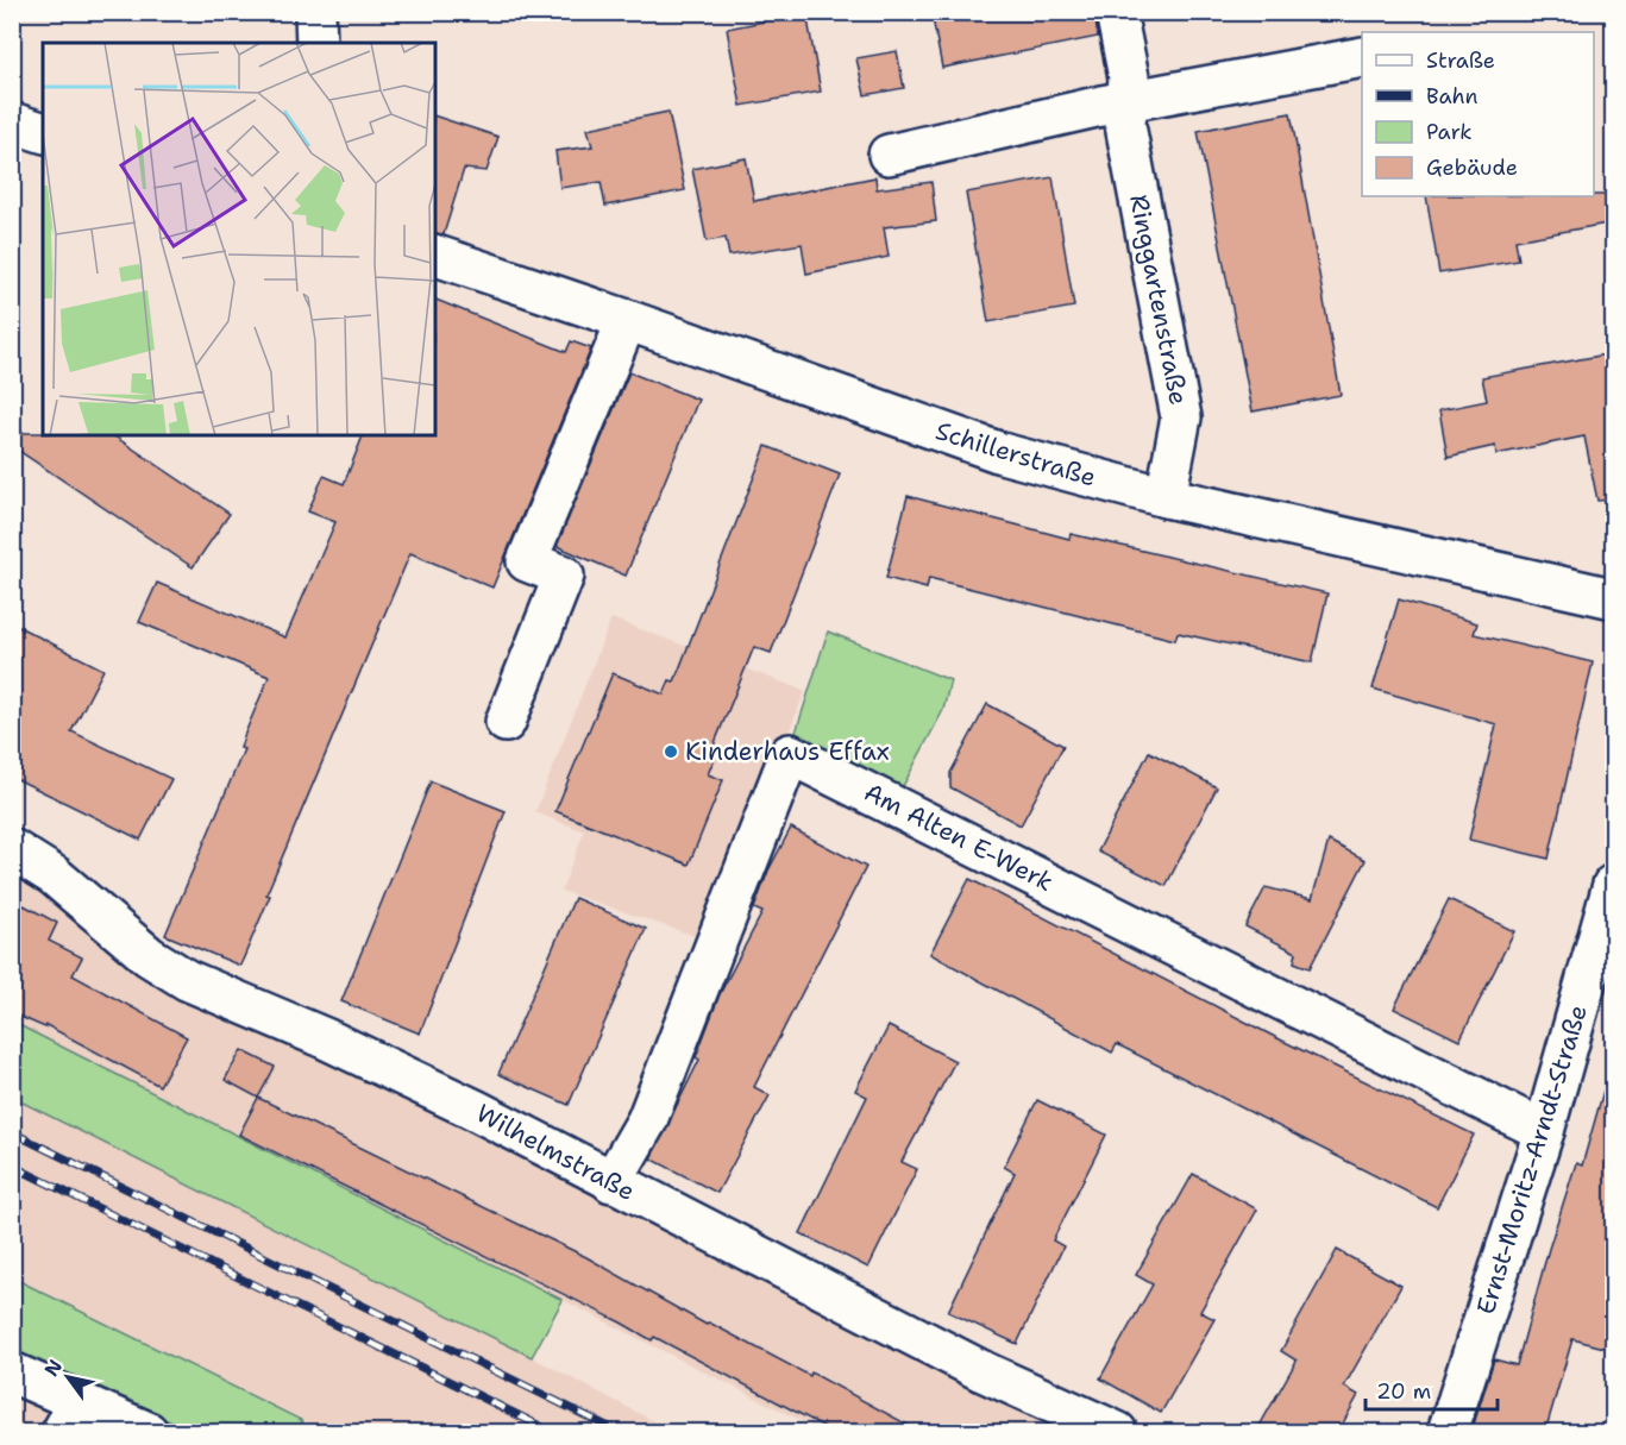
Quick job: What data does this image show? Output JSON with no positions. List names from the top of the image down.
{
  "streets": {
    "street": [
      "Ringgartenstraße",
      "Schillerstraße",
      "Am Alten E-Werk",
      "Wilhelmstraße",
      "Ernst-Moritz-Arndt-Straße"
    ]
  },
  "crossings": [
    ["Ringgartenstraße", "Schillerstraße"],
    ["Am Alten E-Werk", "Wilhelmstraße"],
    ["Am Alten E-Werk", "Ernst-Moritz-Arndt-Straße"]
  ],
  "places": ["Kinderhaus Effax"],
  "legend": [
    "Straße",
    "Bahn",
    "Park",
    "Gebäude"
  ],
  "scale_bar": "20 m",
  "north": "top left"
}
